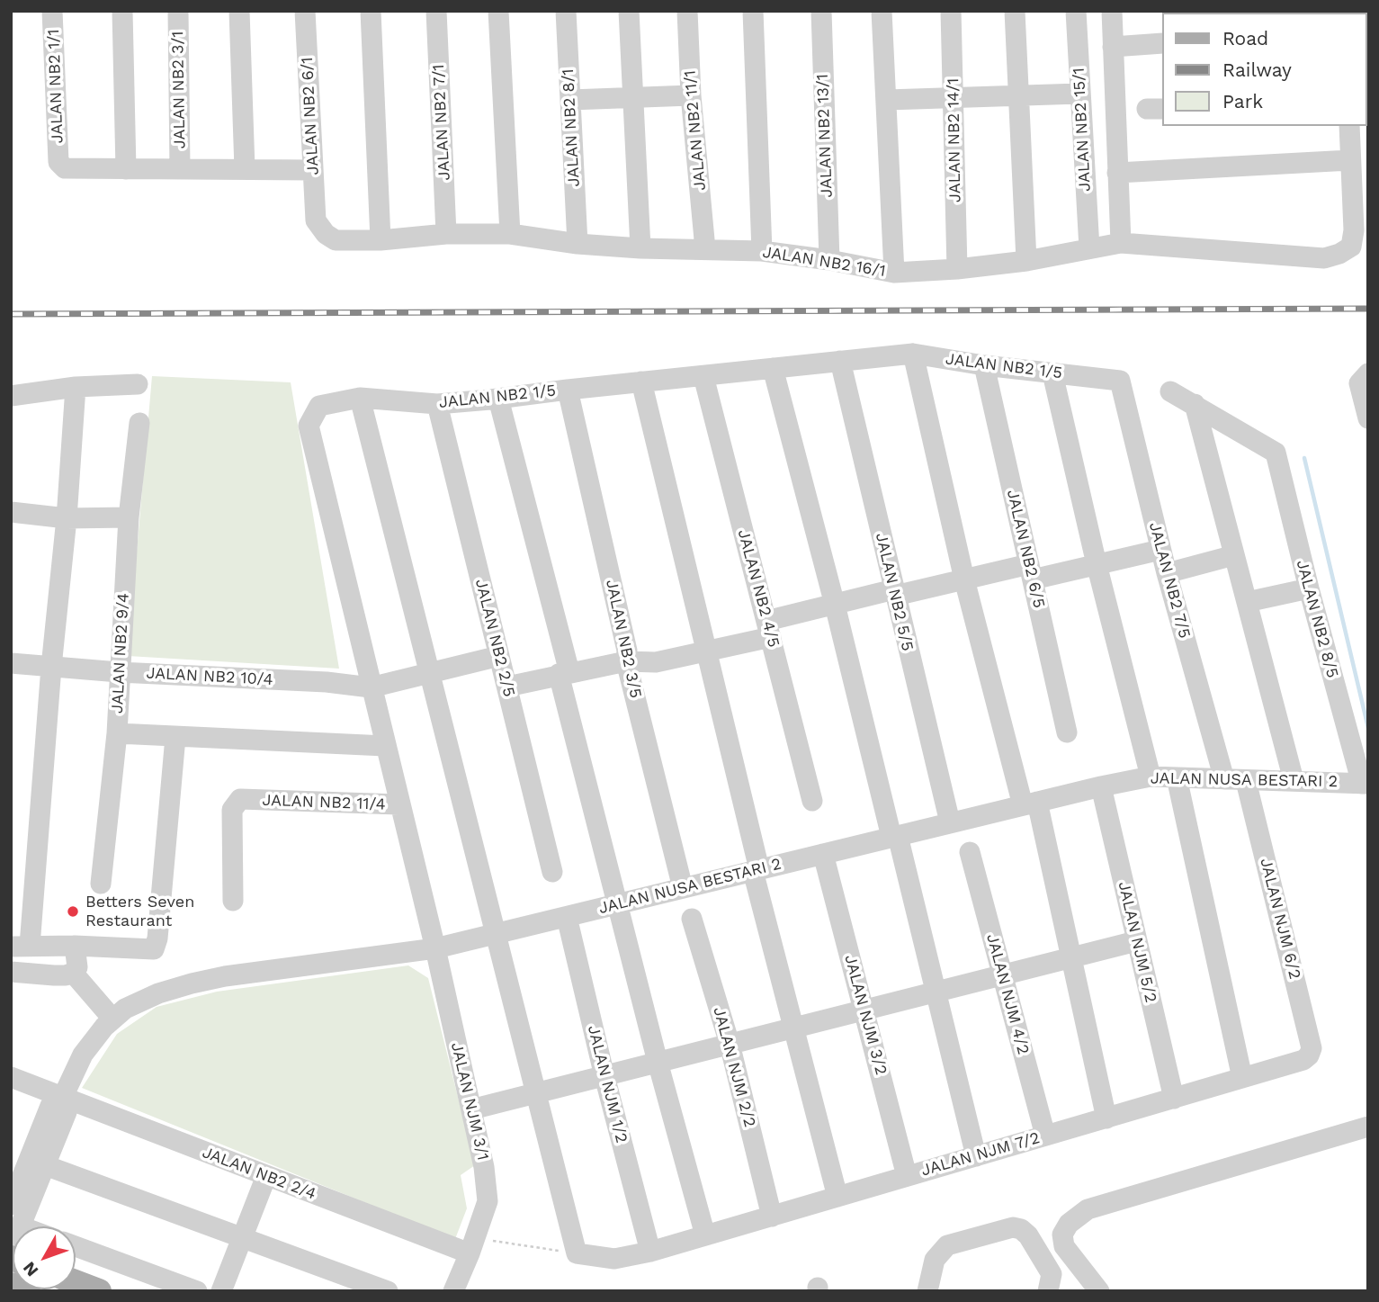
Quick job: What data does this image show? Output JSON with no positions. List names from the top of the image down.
{
  "streets": {
    "street": [
      "JALAN NB2 1/1",
      "JALAN NB2 3/1",
      "JALAN NB2 6/1",
      "JALAN NB2 7/1",
      "JALAN NB2 8/1",
      "JALAN NB2 15/1",
      "JALAN NB2 11/1",
      "JALAN NB2 13/1",
      "JALAN NB2 14/1",
      "JALAN NB2 16/1",
      "JALAN NB2 1/5",
      "JALAN NB2 6/5",
      "JALAN NB2 7/5",
      "JALAN NB2 4/5",
      "JALAN NB2 5/5",
      "JALAN NB2 8/5",
      "JALAN NB2 2/5",
      "JALAN NB2 3/5",
      "JALAN NB2 9/4",
      "JALAN NB2 10/4",
      "JALAN NUSA BESTARI 2",
      "JALAN NB2 11/4",
      "JALAN NJM 6/2",
      "JALAN NJM 5/2",
      "JALAN NJM 4/2",
      "JALAN NJM 3/2",
      "JALAN NJM 2/2",
      "JALAN NJM 1/2",
      "JALAN NJM 3/1",
      "JALAN NJM 7/2",
      "JALAN NB2 2/4"
    ]
  },
  "crossings": [
    ["JALAN NB2 1/1", "JALAN NB2 3/1"],
    ["JALAN NB2 3/1", "JALAN NB2 6/1"],
    ["JALAN NB2 6/1", "JALAN NB2 16/1"],
    ["JALAN NB2 7/1", "JALAN NB2 16/1"],
    ["JALAN NB2 8/1", "JALAN NB2 16/1"],
    ["JALAN NB2 15/1", "JALAN NB2 16/1"],
    ["JALAN NB2 11/1", "JALAN NB2 16/1"],
    ["JALAN NB2 13/1", "JALAN NB2 16/1"],
    ["JALAN NB2 14/1", "JALAN NB2 16/1"],
    ["JALAN NB2 1/5", "JALAN NB2 6/5"],
    ["JALAN NB2 1/5", "JALAN NB2 7/5"],
    ["JALAN NB2 1/5", "JALAN NB2 4/5"],
    ["JALAN NB2 1/5", "JALAN NB2 5/5"],
    ["JALAN NB2 1/5", "JALAN NB2 2/5"],
    ["JALAN NB2 1/5", "JALAN NB2 3/5"],
    ["JALAN NB2 1/5", "JALAN NB2 10/4"],
    ["JALAN NB2 1/5", "JALAN NUSA BESTARI 2"],
    ["JALAN NB2 1/5", "JALAN NB2 11/4"],
    ["JALAN NB2 1/5", "JALAN NJM 3/1"],
    ["JALAN NB2 7/5", "JALAN NUSA BESTARI 2"],
    ["JALAN NB2 5/5", "JALAN NUSA BESTARI 2"],
    ["JALAN NB2 8/5", "JALAN NUSA BESTARI 2"],
    ["JALAN NB2 3/5", "JALAN NUSA BESTARI 2"],
    ["JALAN NB2 9/4", "JALAN NB2 10/4"],
    ["JALAN NUSA BESTARI 2", "JALAN NJM 6/2"],
    ["JALAN NUSA BESTARI 2", "JALAN NJM 5/2"],
    ["JALAN NUSA BESTARI 2", "JALAN NJM 3/2"],
    ["JALAN NUSA BESTARI 2", "JALAN NJM 1/2"],
    ["JALAN NUSA BESTARI 2", "JALAN NJM 3/1"],
    ["JALAN NUSA BESTARI 2", "JALAN NB2 2/4"],
    ["JALAN NJM 6/2", "JALAN NJM 7/2"],
    ["JALAN NJM 5/2", "JALAN NJM 7/2"],
    ["JALAN NJM 4/2", "JALAN NJM 7/2"],
    ["JALAN NJM 3/2", "JALAN NJM 7/2"],
    ["JALAN NJM 2/2", "JALAN NJM 7/2"],
    ["JALAN NJM 1/2", "JALAN NJM 7/2"],
    ["JALAN NJM 3/1", "JALAN NB2 2/4"]
  ],
  "places": ["Betters Seven Restaurant"],
  "legend": ["Road", "Railway", "Park"],
  "north": "bottom left"
}
